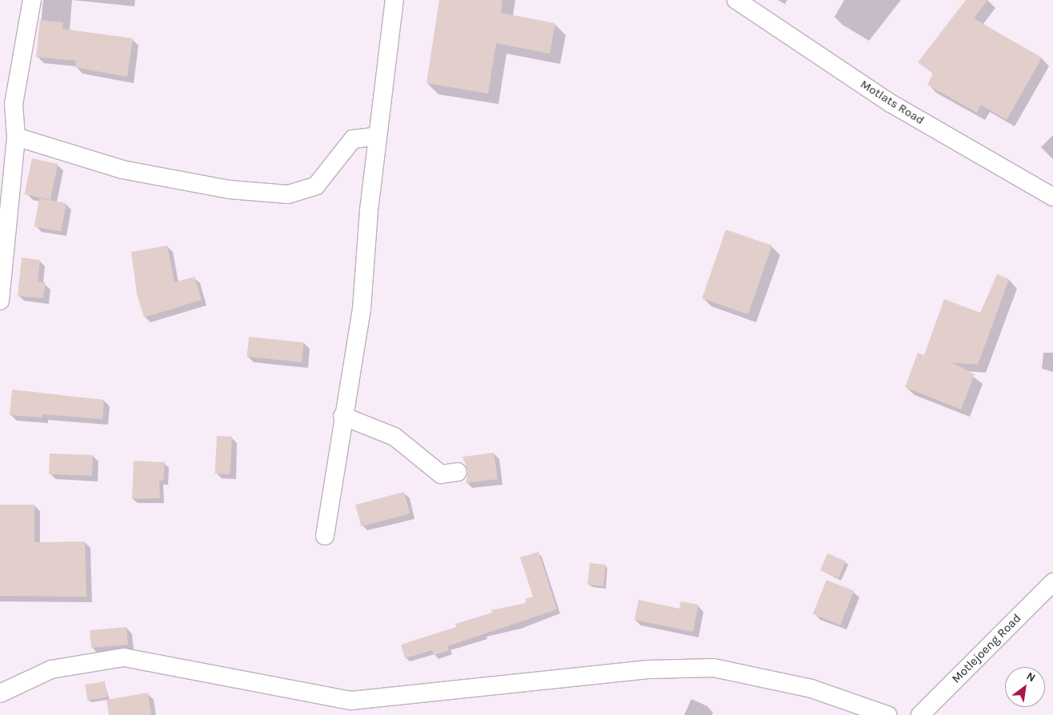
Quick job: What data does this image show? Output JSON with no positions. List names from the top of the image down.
{
  "streets": {
    "street": ["Motlats Road", "Motlejoeng Road"]
  },
  "north": "top right"
}
